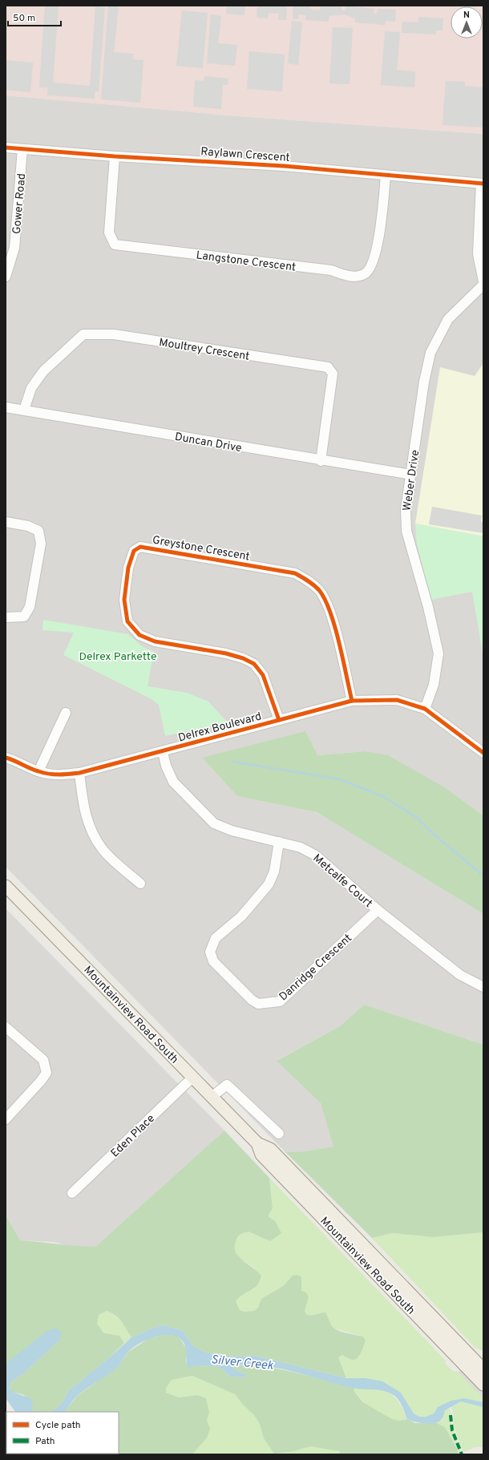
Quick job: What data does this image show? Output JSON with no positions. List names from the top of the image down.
{
  "streets": {
    "main road": ["Mountainview Road South"],
    "street": [
      "Raylawn Crescent",
      "Gower Road",
      "Langstone Crescent",
      "Moultrey Crescent",
      "Duncan Drive",
      "Weber Drive",
      "Greystone Crescent",
      "Delrex Boulevard",
      "Metcalfe Court",
      "Danridge Crescent",
      "Eden Place"
    ]
  },
  "crossings": [
    ["Raylawn Crescent", "Gower Road"],
    ["Raylawn Crescent", "Langstone Crescent"],
    ["Moultrey Crescent", "Duncan Drive"],
    ["Duncan Drive", "Weber Drive"],
    ["Weber Drive", "Delrex Boulevard"],
    ["Greystone Crescent", "Delrex Boulevard"],
    ["Delrex Boulevard", "Metcalfe Court"],
    ["Metcalfe Court", "Danridge Crescent"],
    ["Mountainview Road South", "Eden Place"]
  ],
  "water": ["Silver Creek"],
  "parks": ["Delrex Parkette"],
  "legend": ["Cycle path", "Path"],
  "scale_bar": "50 m",
  "north": "top"
}
